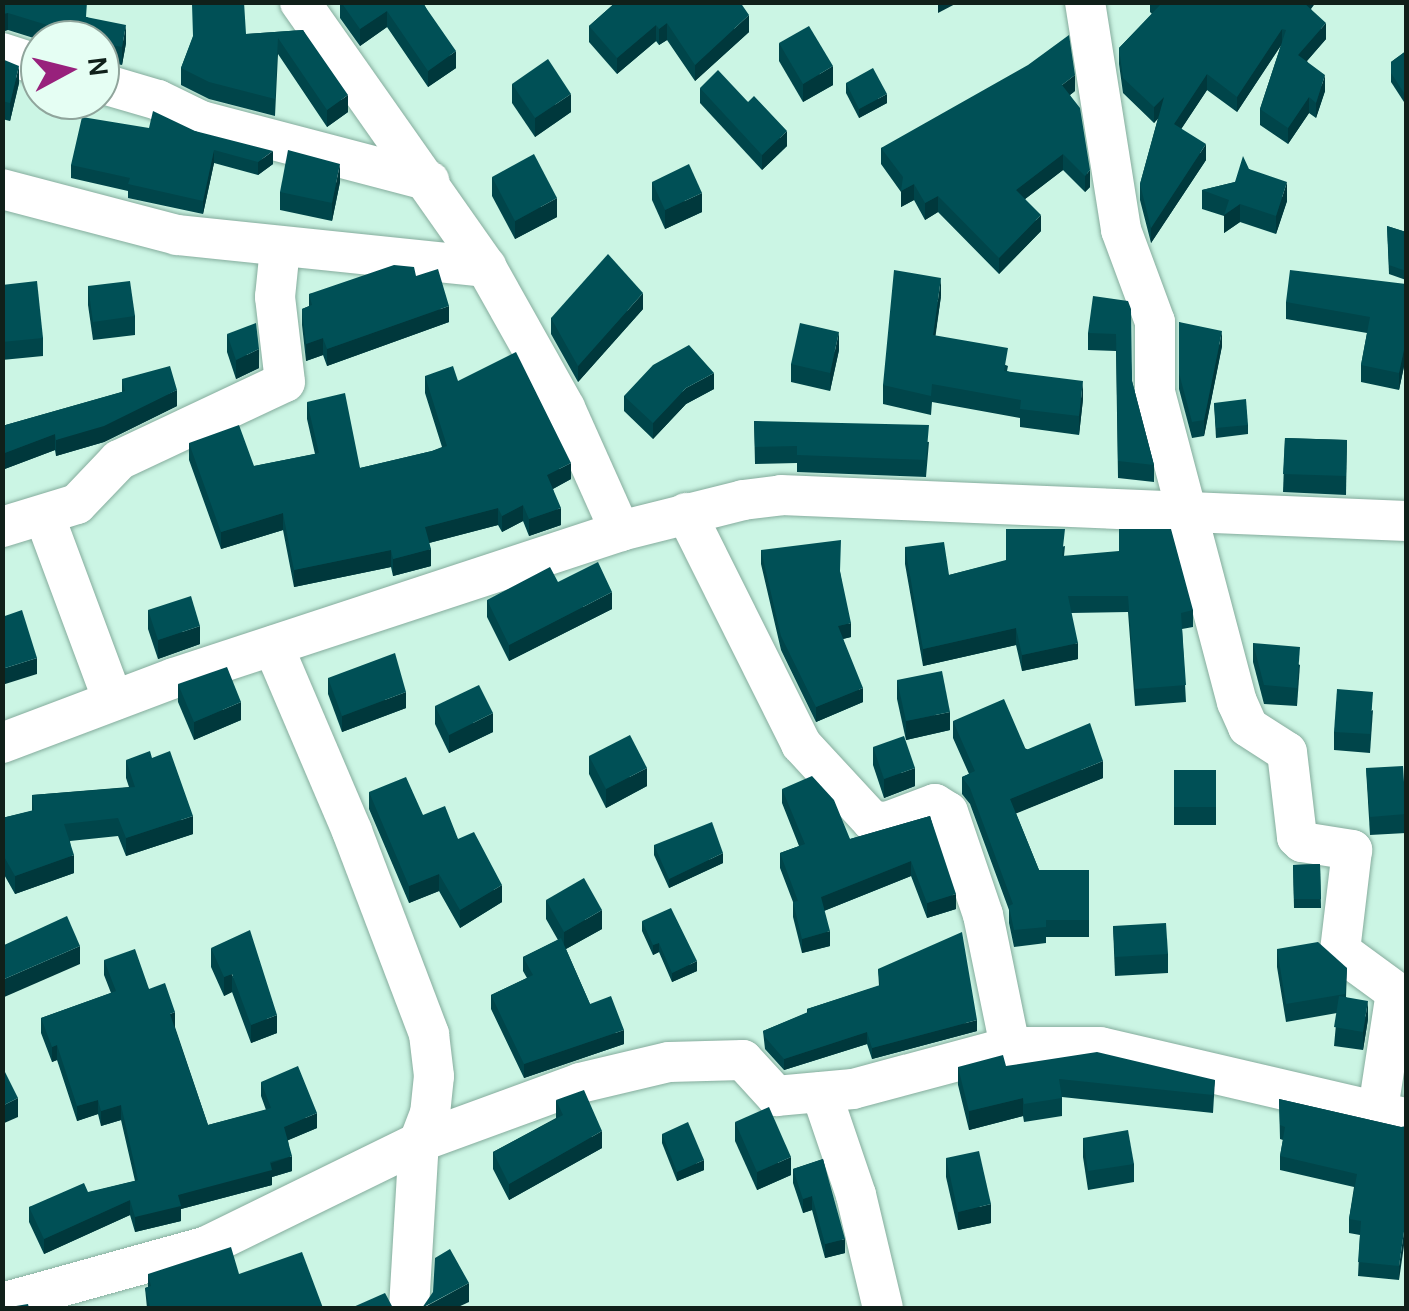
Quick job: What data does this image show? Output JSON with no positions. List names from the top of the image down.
{
  "north": "right"
}
